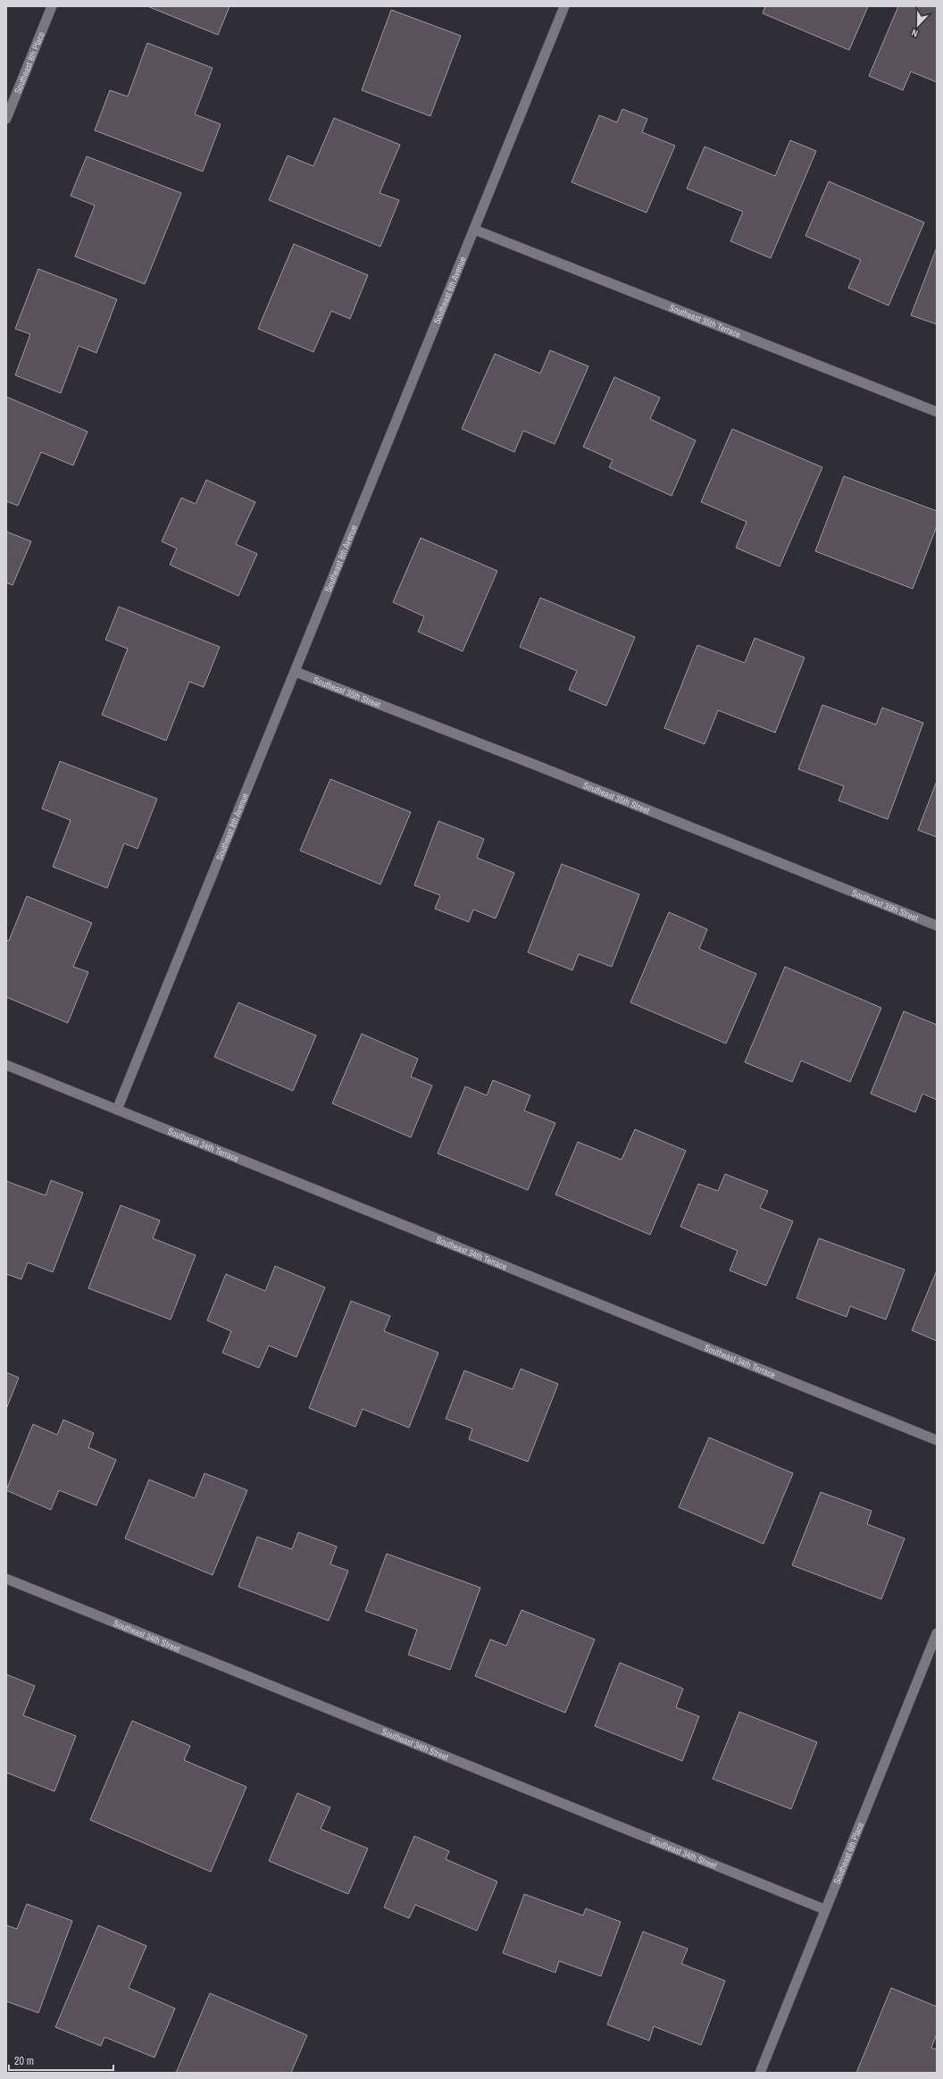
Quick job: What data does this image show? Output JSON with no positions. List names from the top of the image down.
{
  "streets": {
    "street": [
      "Southeast 8th Place",
      "Southeast 8th Avenue",
      "Southeast 35th Terrace",
      "Southeast 35th Street",
      "Southeast 34th Terrace",
      "Southeast 34th Street",
      "Southeast 6th Place"
    ]
  },
  "crossings": [
    ["Southeast 8th Avenue", "Southeast 35th Terrace"],
    ["Southeast 8th Avenue", "Southeast 35th Street"],
    ["Southeast 8th Avenue", "Southeast 34th Terrace"],
    ["Southeast 34th Street", "Southeast 6th Place"]
  ],
  "scale_bar": "20 m",
  "north": "bottom"
}
